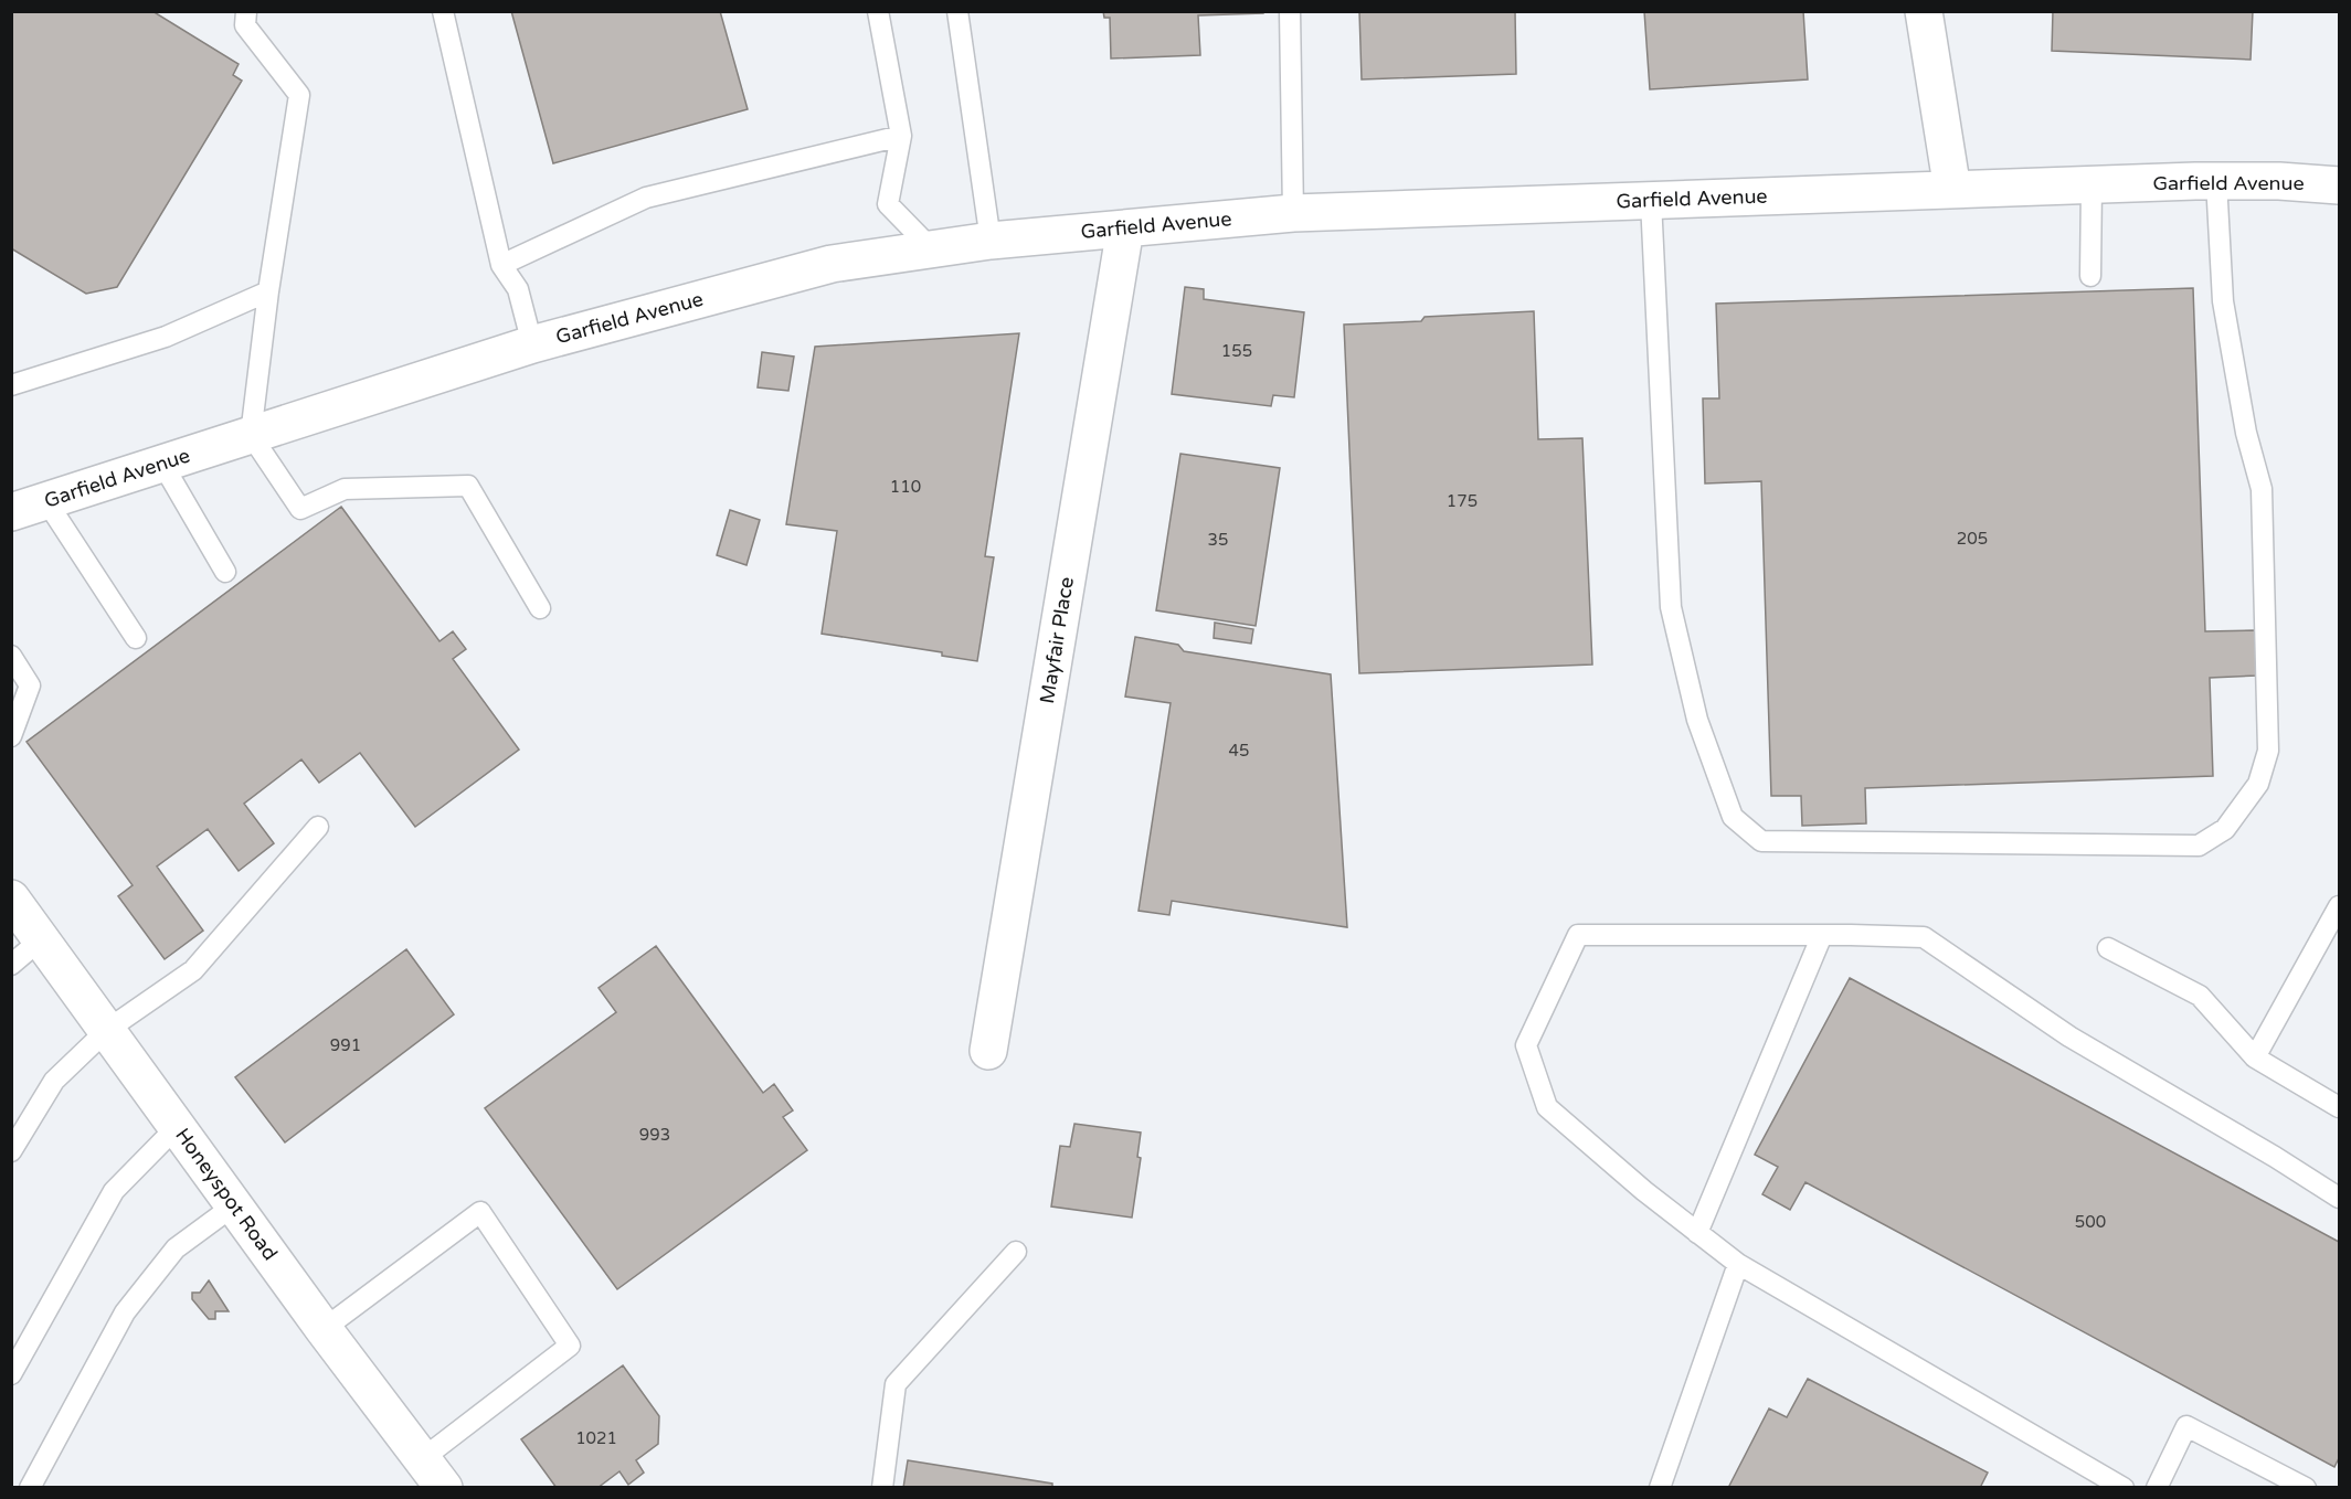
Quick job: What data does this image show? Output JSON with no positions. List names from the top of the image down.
{
  "streets": {
    "street": ["Garfield Avenue", "Mayfair Place", "Honeyspot Road"]
  },
  "crossings": [
    ["Garfield Avenue", "Mayfair Place"]
  ],
  "house_numbers": [
    "155",
    "110",
    "175",
    "205",
    "35",
    "45",
    "991",
    "993",
    "500",
    "1021"
  ]
}
